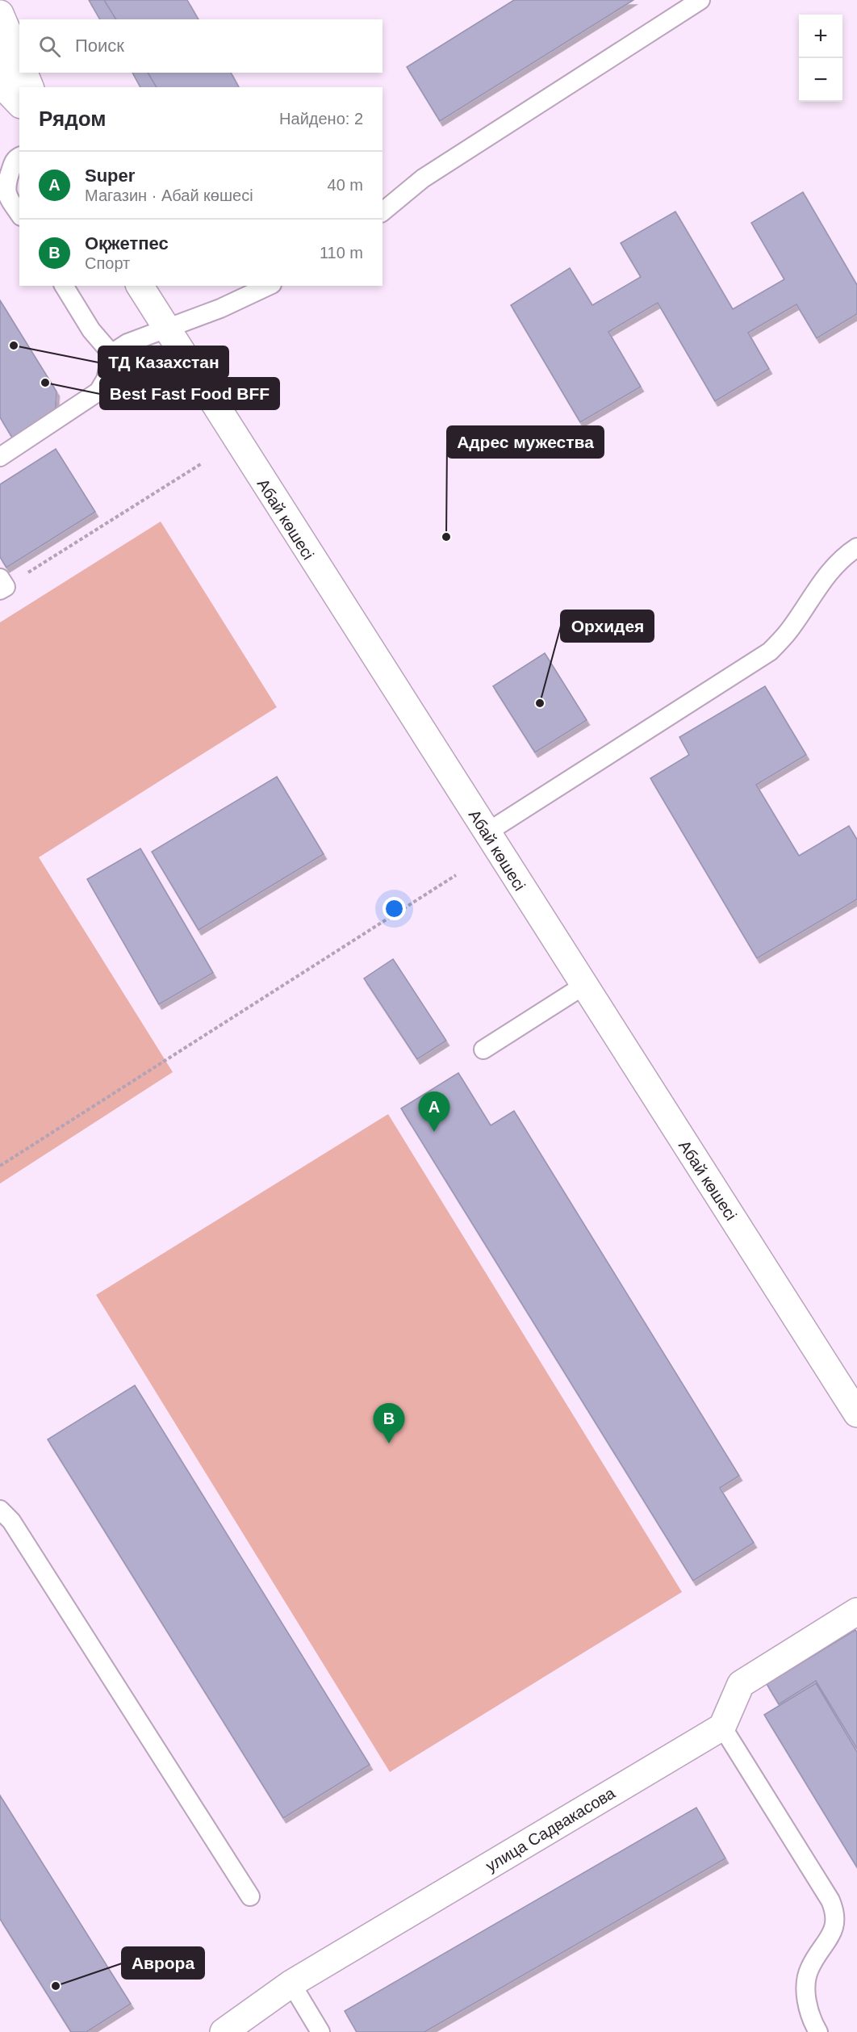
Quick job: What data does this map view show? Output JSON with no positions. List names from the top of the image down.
{
  "streets": {
    "main road": ["Абай көшесі", "улица Садвакасова"]
  },
  "places": [
    "ТД Казахстан",
    "Best Fast Food BFF",
    "Адрес мужества",
    "Орхидея",
    "Аврора"
  ],
  "page": {
    "map_buttons": ["+", "−"],
    "search": "Поиск",
    "heading": ["Рядом", "Найдено: 2"],
    "list": [
      {
        "mark": "A",
        "name": "Super",
        "note": "Магазин · Абай көшесі",
        "value": "40 m"
      },
      {
        "mark": "B",
        "name": "Оқжетпес",
        "note": "Спорт",
        "value": "110 m"
      }
    ],
    "pins": ["A", "B"]
  }
}
